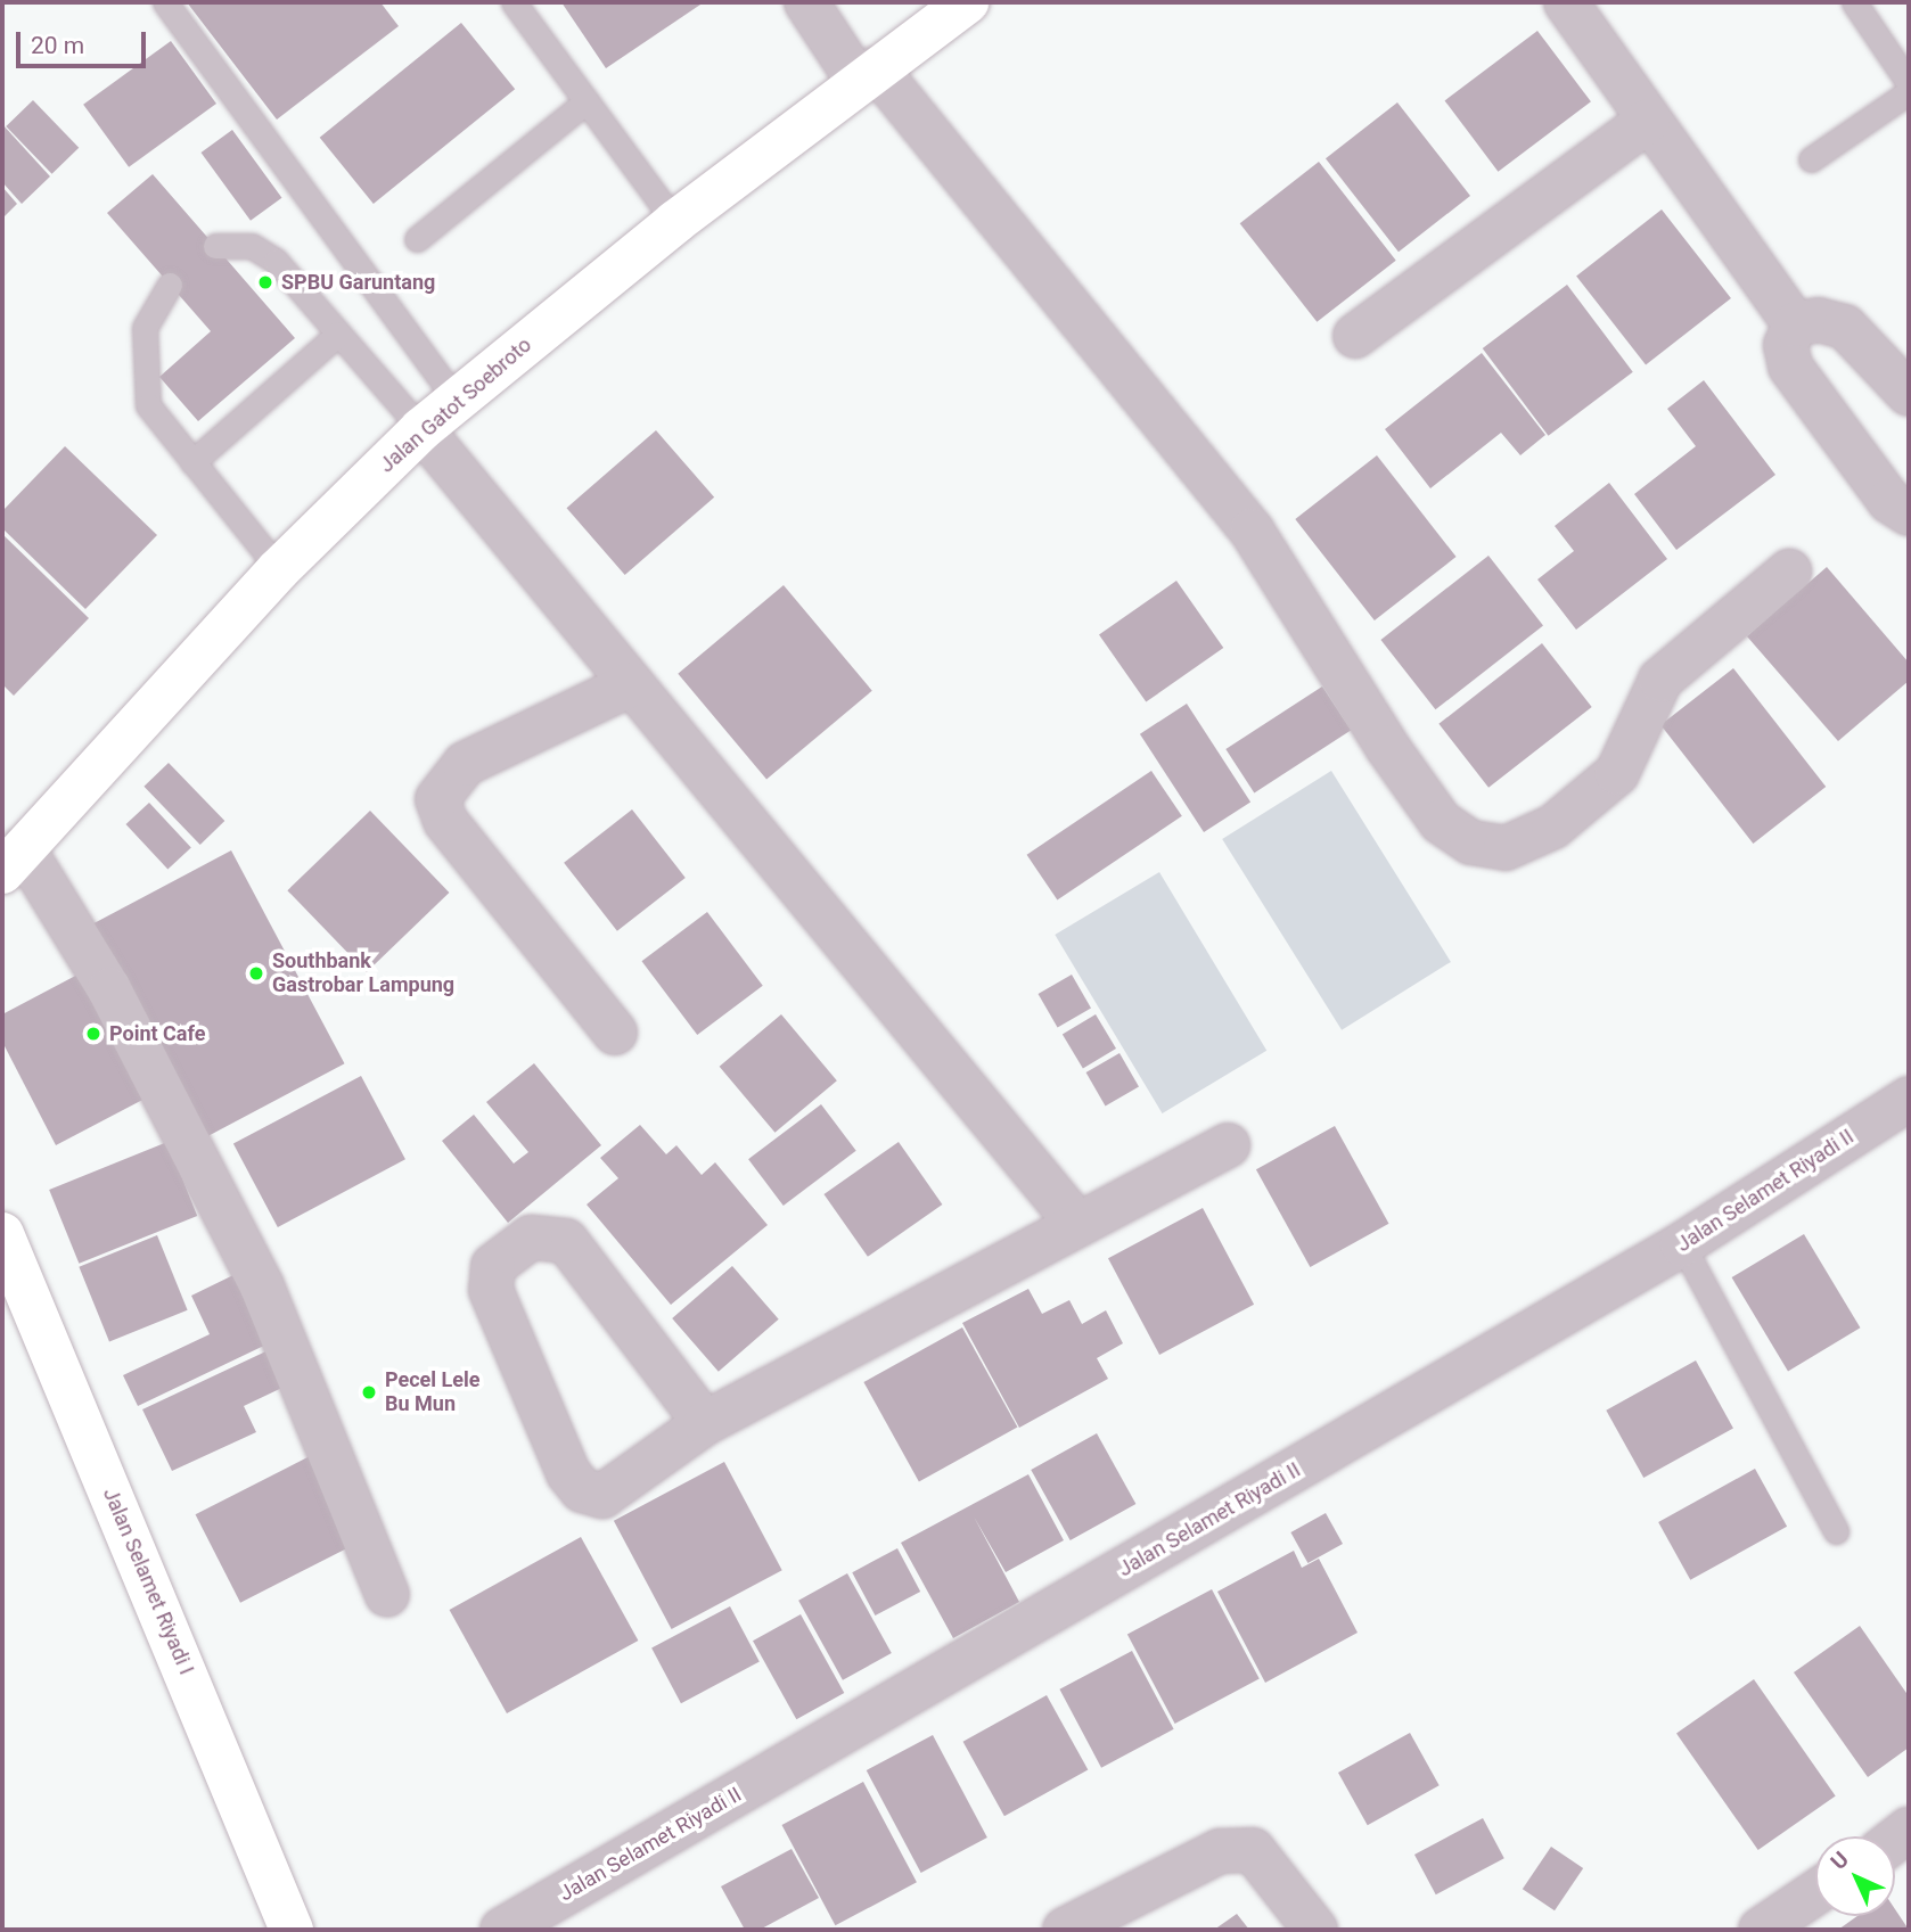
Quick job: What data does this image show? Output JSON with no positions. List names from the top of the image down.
{
  "streets": {
    "main road": ["Jalan Gatot Soebroto", "Jalan Selamet Riyadi I"],
    "street": ["Jalan Selamet Riyadi II"]
  },
  "places": [
    "SPBU Garuntang",
    "Southbank Gastrobar Lampung",
    "Point Cafe",
    "Pecel Lele Bu Mun"
  ],
  "scale_bar": "20 m",
  "north": "top left"
}
